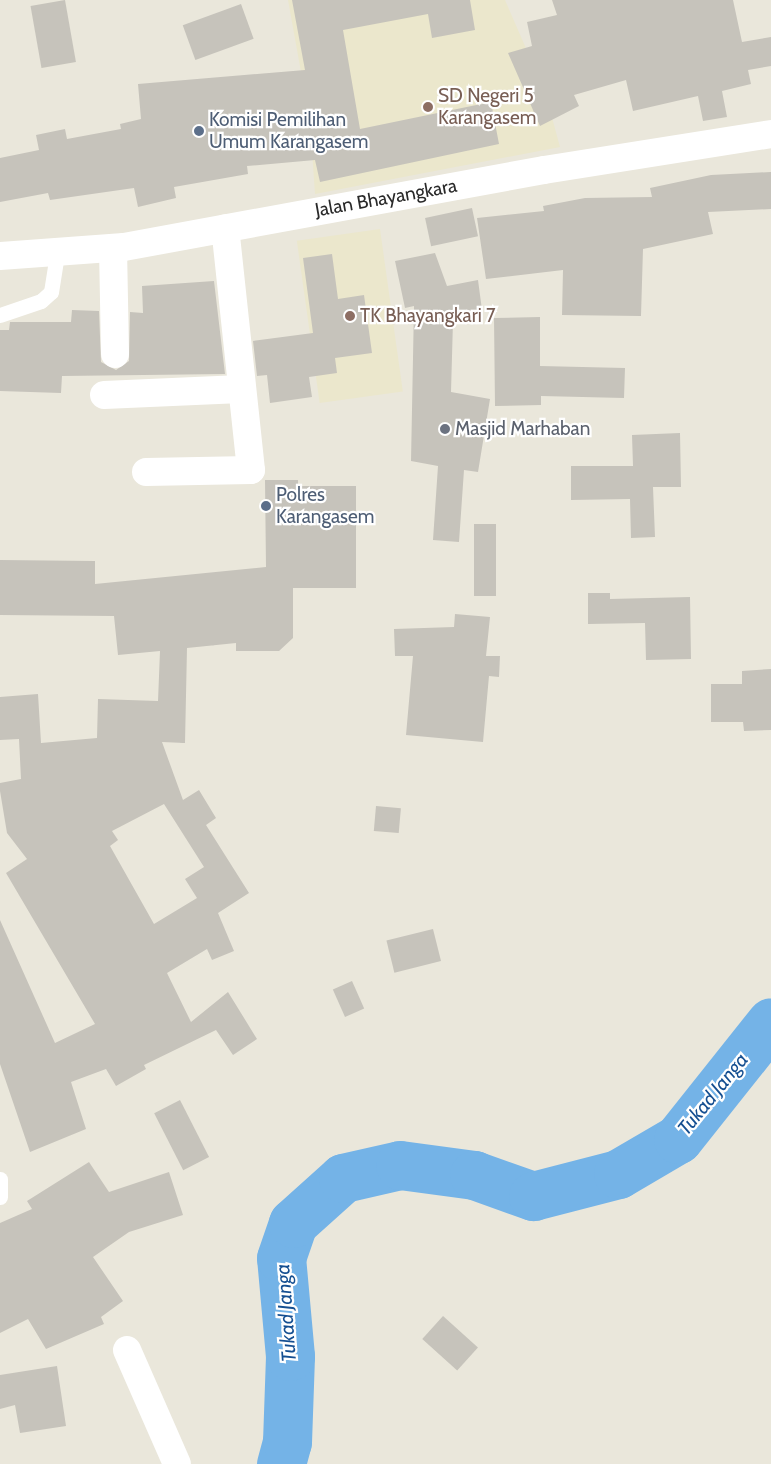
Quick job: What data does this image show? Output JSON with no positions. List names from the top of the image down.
{
  "streets": {
    "street": ["Jalan Bhayangkara"]
  },
  "water": ["Tukad Janga"],
  "places": [
    "SD Negeri 5 Karangasem",
    "Komisi Pemilihan Umum Karangasem",
    "TK Bhayangkari 7",
    "Masjid Marhaban",
    "Polres Karangasem"
  ]
}
